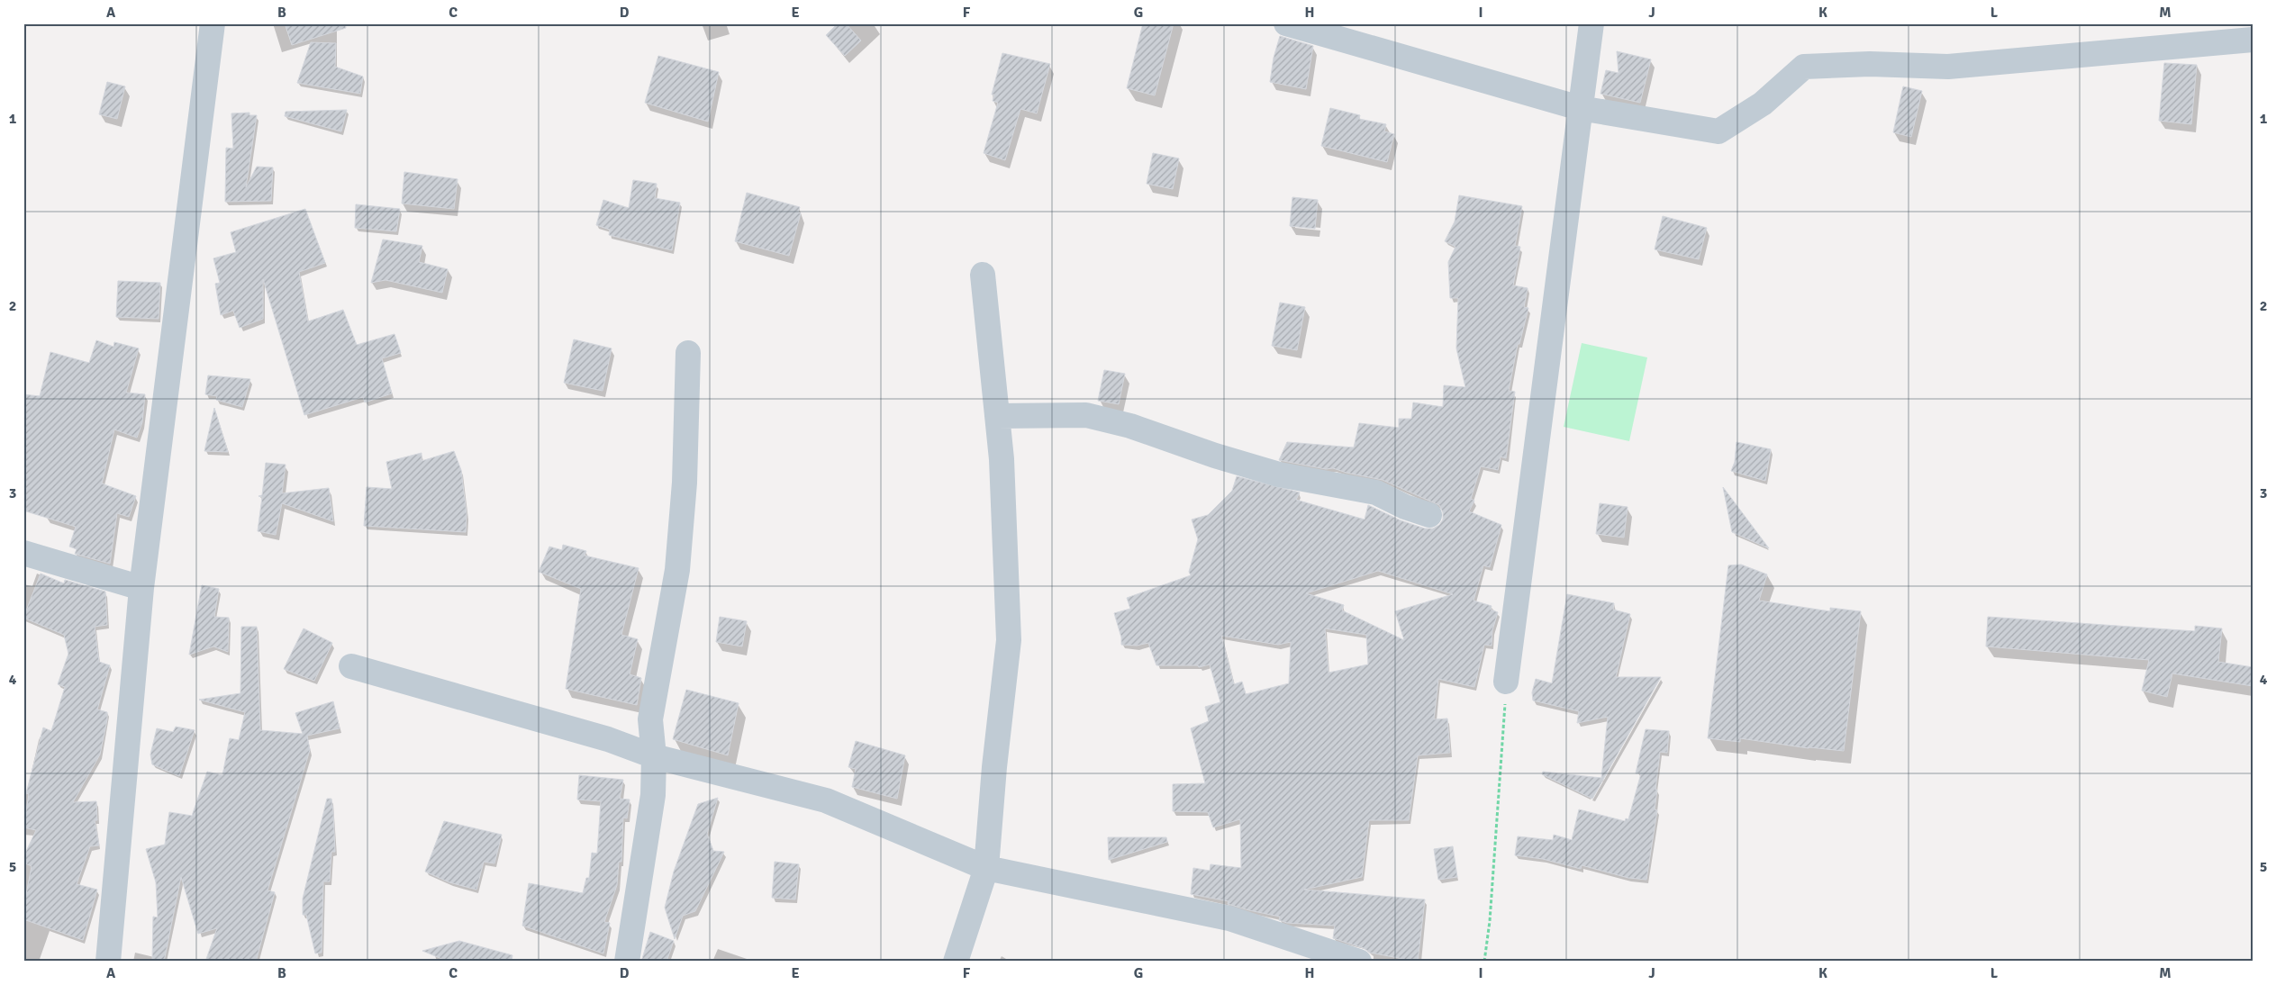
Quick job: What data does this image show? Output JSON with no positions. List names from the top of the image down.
{
  "grid": {
    "columns": [
      "A",
      "B",
      "C",
      "D",
      "E",
      "F",
      "G",
      "H",
      "I",
      "J",
      "K",
      "L",
      "M"
    ],
    "rows": [
      "1",
      "2",
      "3",
      "4",
      "5"
    ]
  }
}
